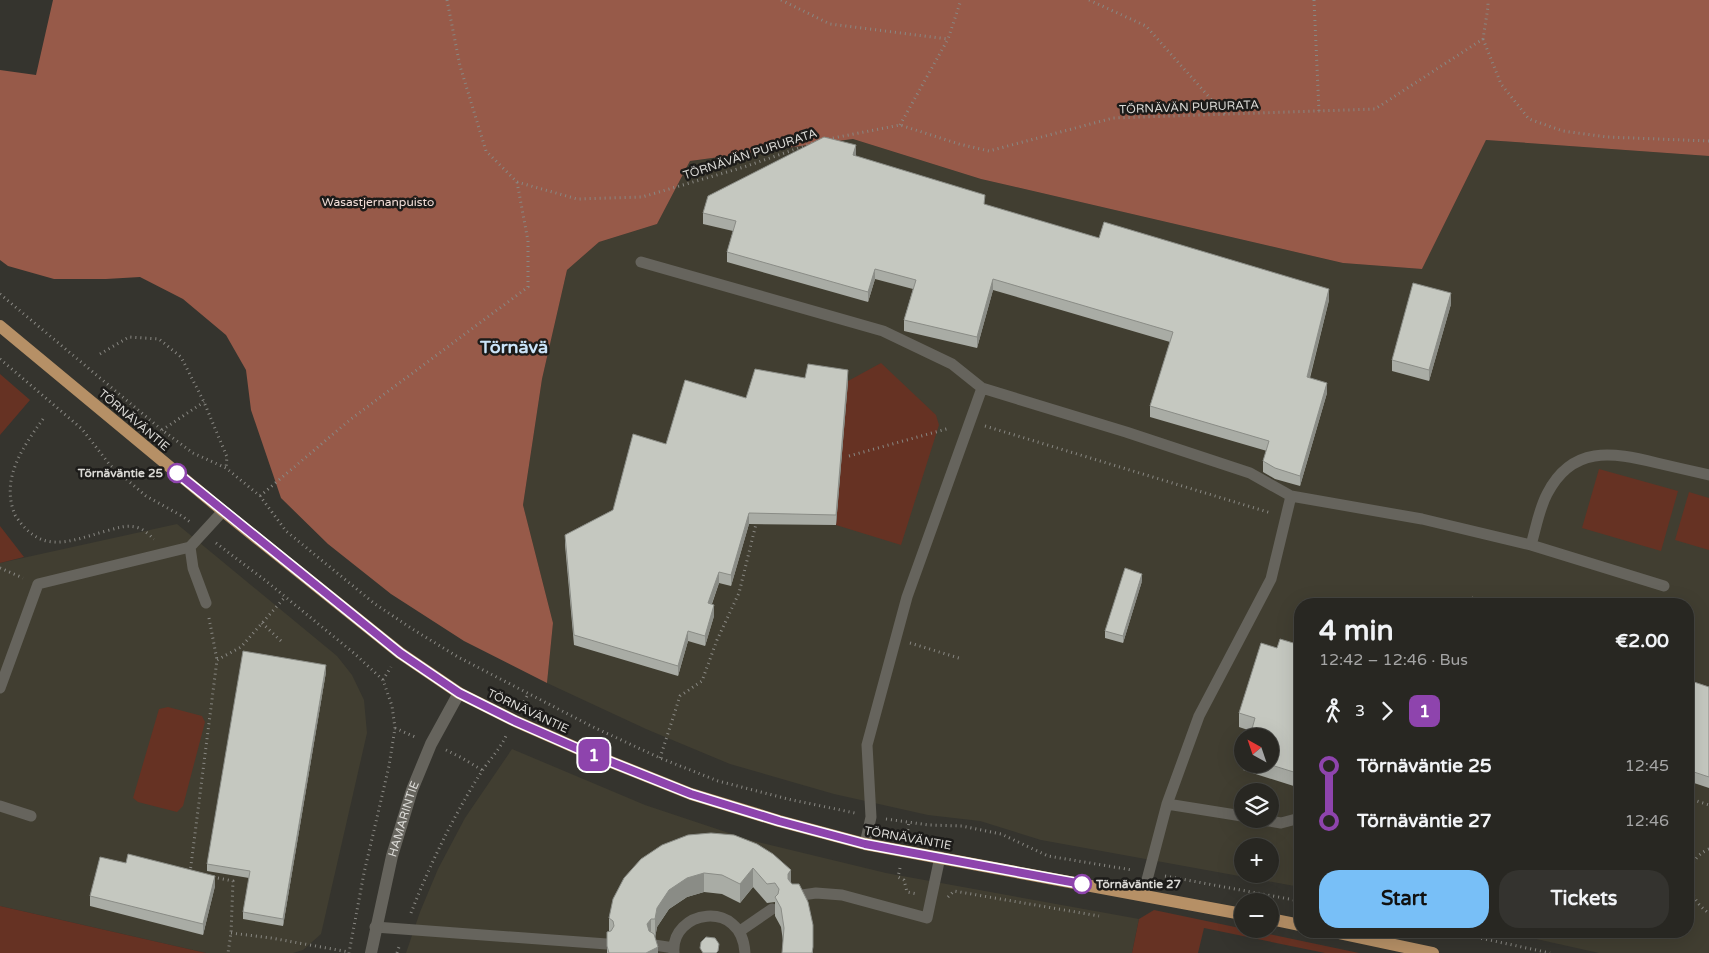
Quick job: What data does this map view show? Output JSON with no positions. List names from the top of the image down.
{
  "streets": {
    "main road": ["TÖRNÄVÄNTIE", "HAMARINTIE"],
    "path": ["TÖRNÄVÄN PURURATA"]
  },
  "crossings": [
    ["TÖRNÄVÄNTIE", "HAMARINTIE"]
  ],
  "districts": ["Törnävä"],
  "parks": ["Wasastjernanpuisto"],
  "places": ["Törnäväntie 25", "Törnäväntie 27"],
  "lines": ["bus line 1"],
  "north": "top left",
  "page": {
    "on_map": "1",
    "heading": ["4 min", "12:42 – 12:46 · Bus", "€2.00"],
    "legs": ["3", "1"],
    "map_buttons": ["+", "−"],
    "list": [
      {
        "name": "Törnäväntie 25",
        "value": "12:45"
      },
      {
        "name": "Törnäväntie 27",
        "value": "12:46"
      }
    ],
    "buttons": ["Start", "Tickets"]
  }
}
